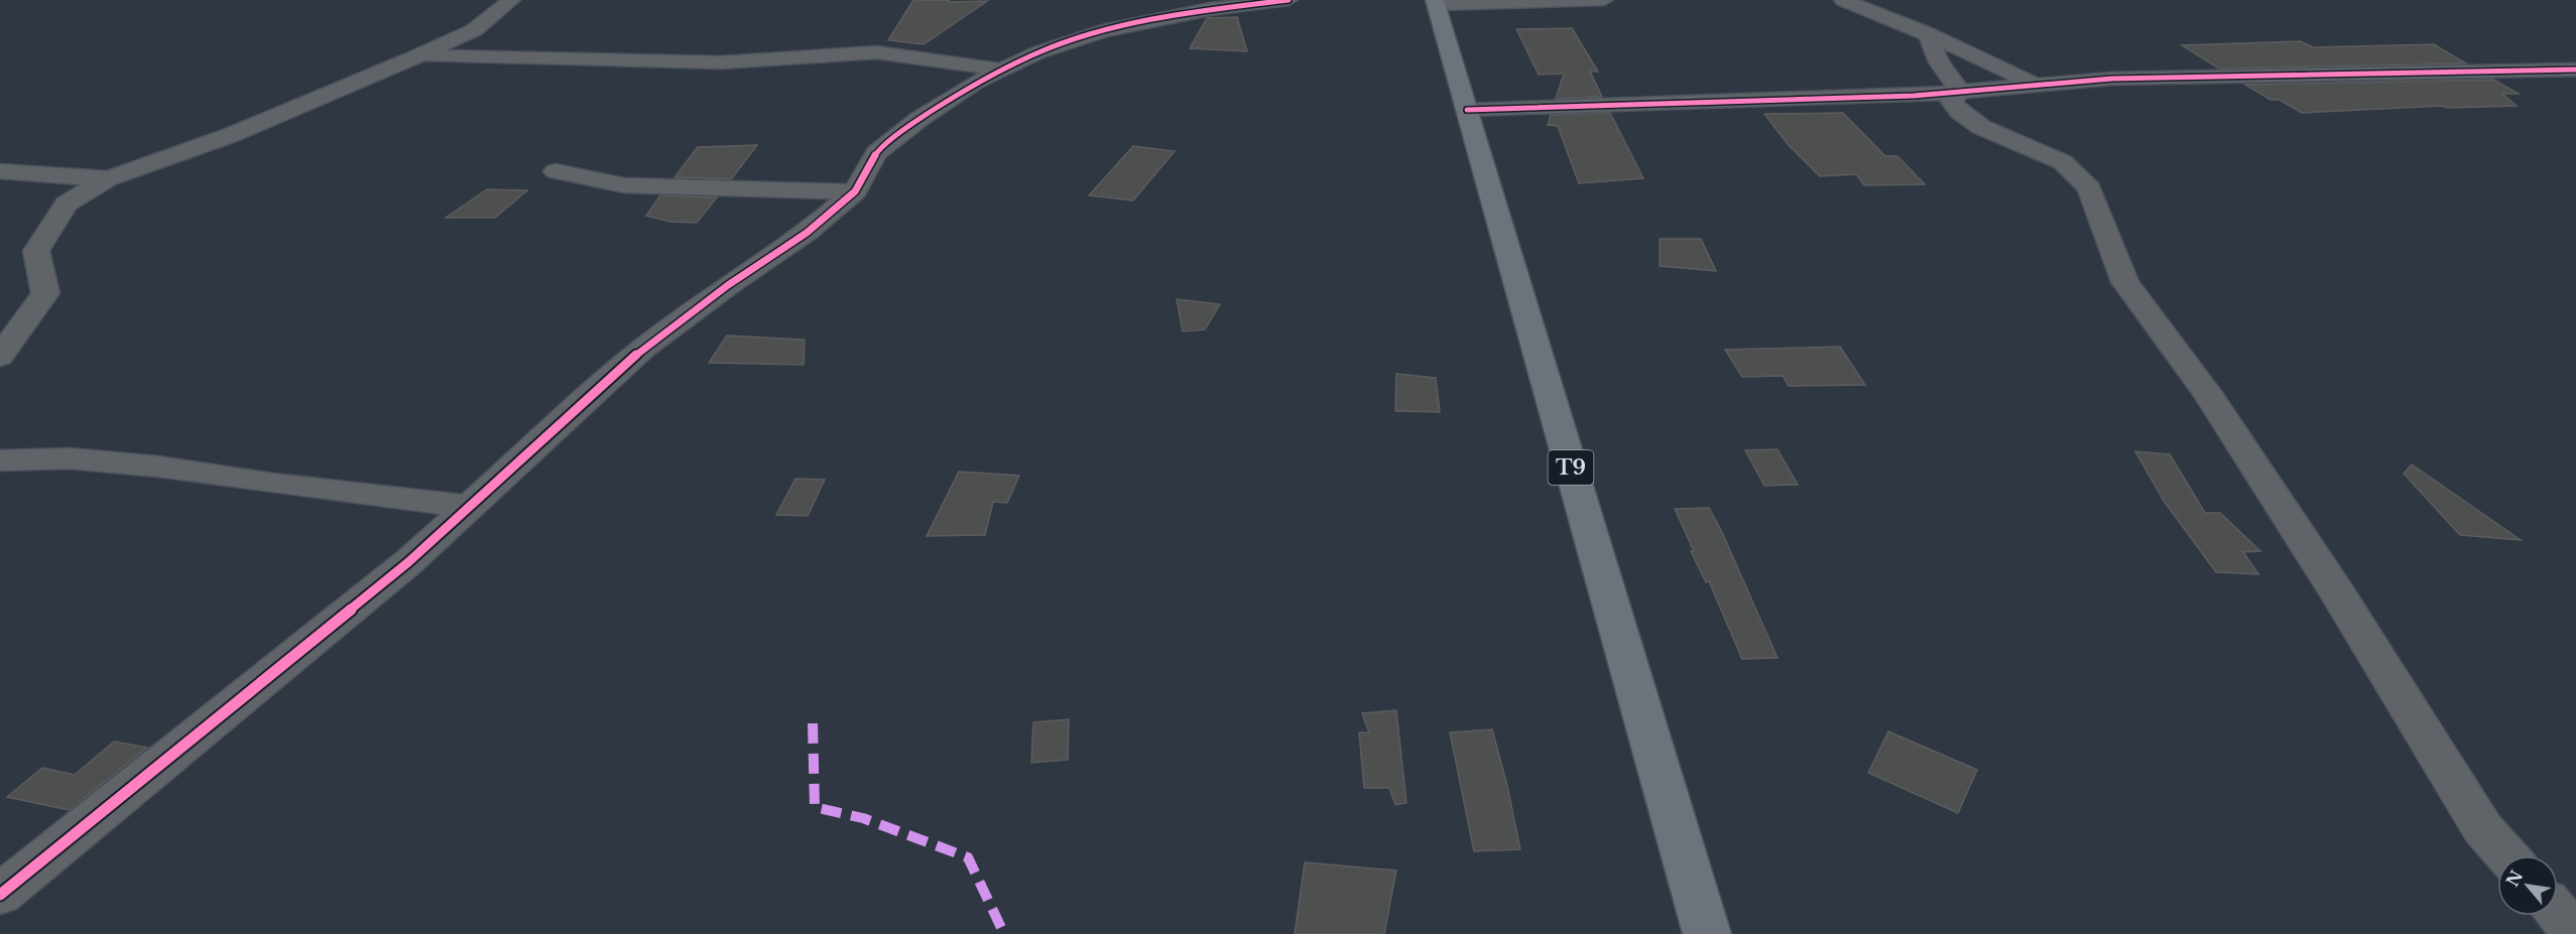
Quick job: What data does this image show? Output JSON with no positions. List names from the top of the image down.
{
  "streets": {
    "highway": ["T9"]
  },
  "north": "top left"
}
